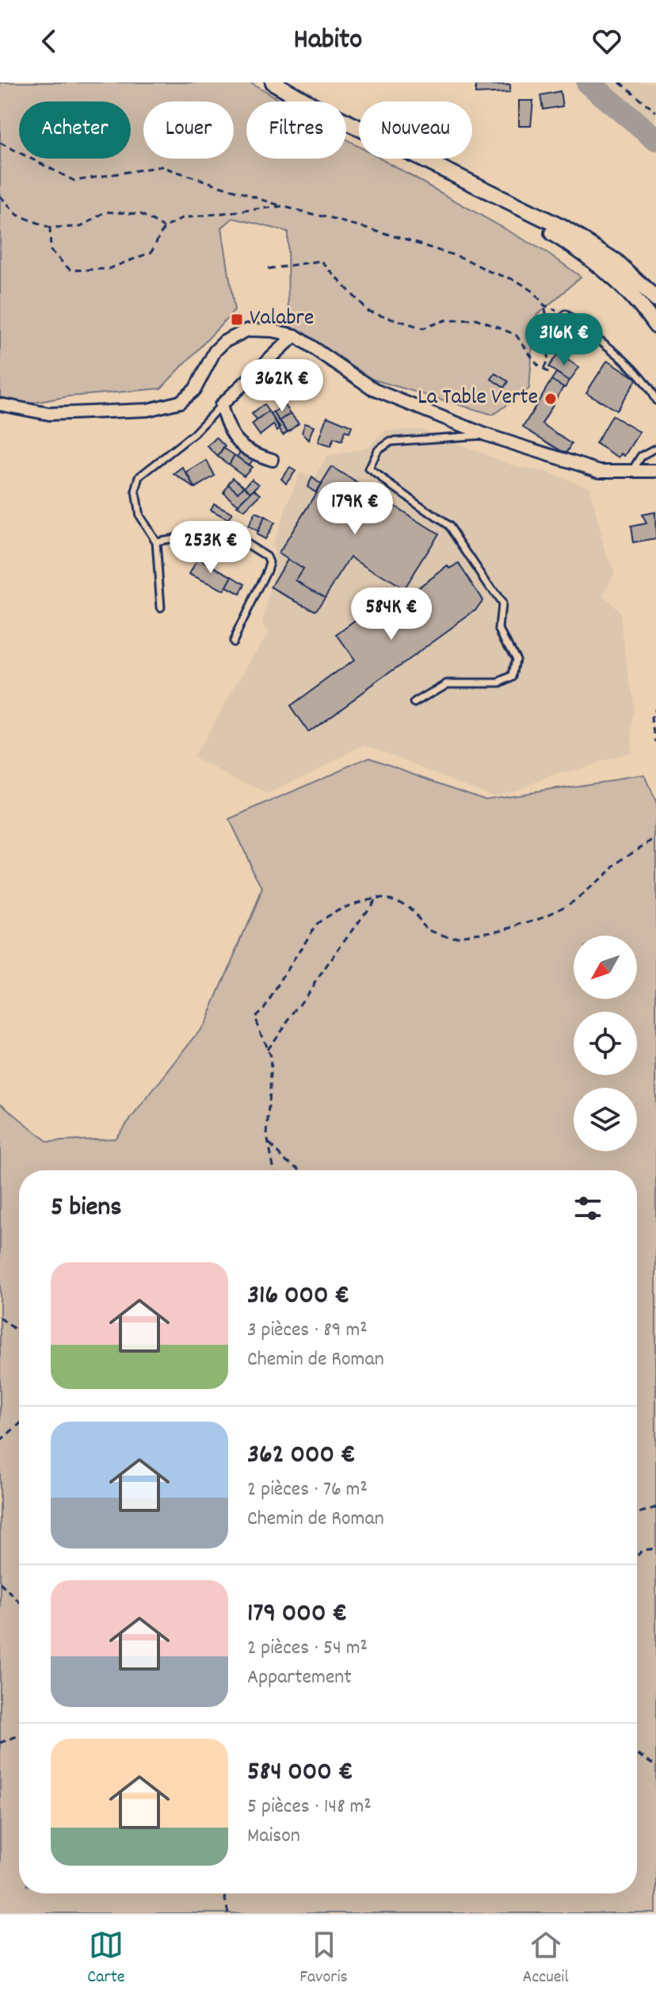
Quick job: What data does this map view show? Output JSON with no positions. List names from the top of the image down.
{
  "places": {
    "transit": ["Valabre"],
    "other": ["La Table Verte"]
  },
  "north": "bottom left",
  "page": {
    "header": "Habito",
    "chip": [
      "Acheter",
      "Louer",
      "Filtres",
      "Nouveau"
    ],
    "price": [
      "316K €",
      "362K €",
      "179K €",
      "253K €",
      "584K €"
    ],
    "heading": "5 biens",
    "list": [
      {
        "name": "316 000 €",
        "note": "3 pièces · 89 m² · Chemin de Roman"
      },
      {
        "name": "362 000 €",
        "note": "2 pièces · 76 m² · Chemin de Roman"
      },
      {
        "name": "179 000 €",
        "note": "2 pièces · 54 m² · Appartement"
      },
      {
        "name": "584 000 €",
        "note": "5 pièces · 148 m² · Maison"
      }
    ],
    "tabs": ["Carte", "Favoris", "Accueil"]
  }
}
